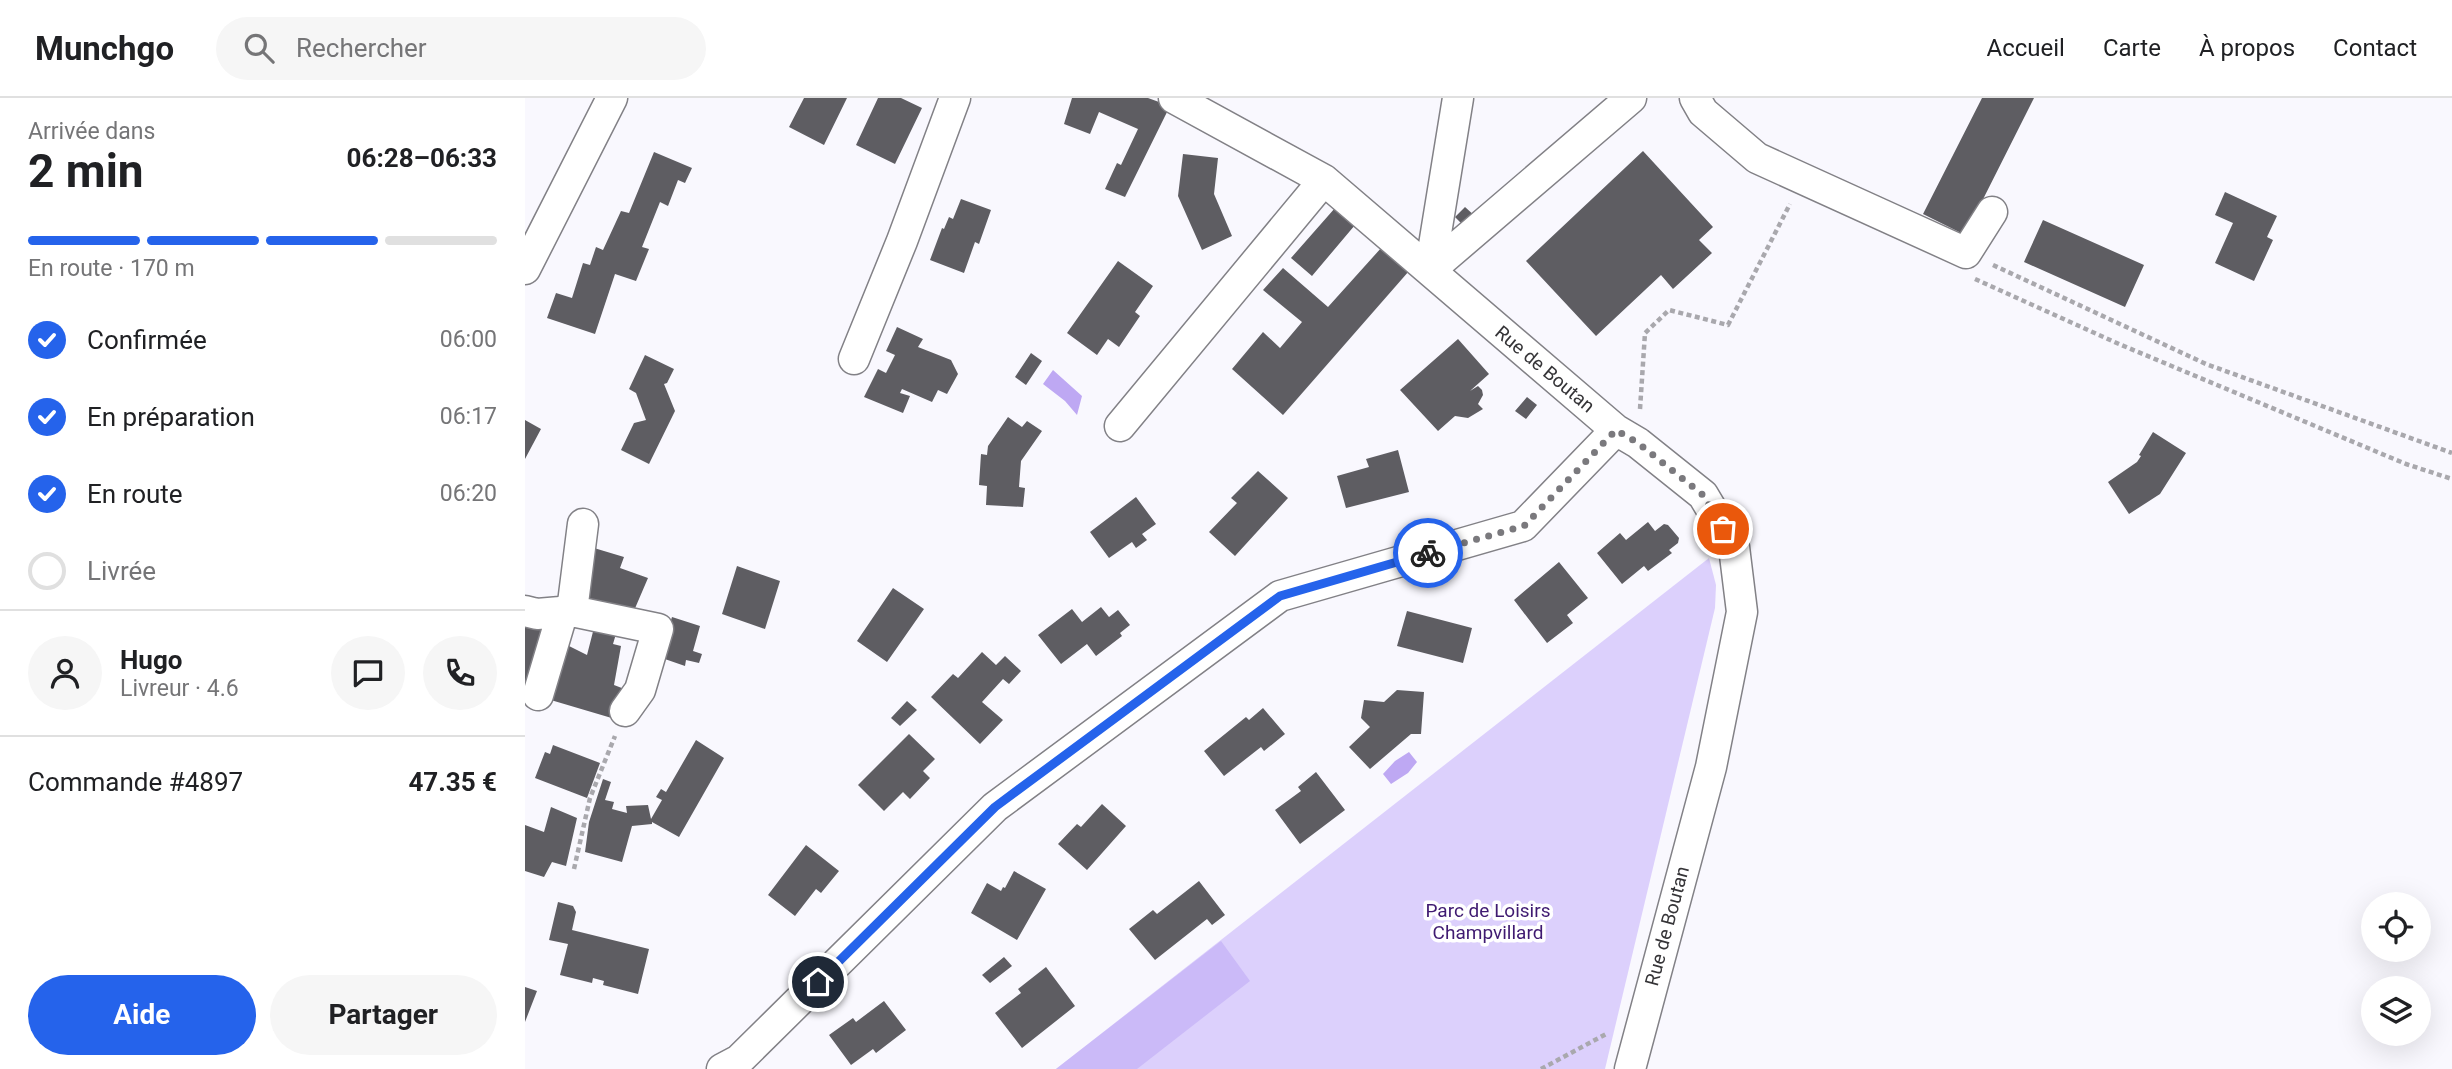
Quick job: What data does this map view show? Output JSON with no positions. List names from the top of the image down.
{
  "streets": {
    "street": ["Rue de Boutan"]
  },
  "parks": ["Parc de Loisirs Champvillard"],
  "page": {
    "header": "Munchgo",
    "search": "Rechercher",
    "nav": [
      "Accueil",
      "Carte",
      "À propos",
      "Contact"
    ],
    "heading": ["2 min", "Arrivée dans", "06:28–06:33"],
    "panel": [
      "Hugo",
      "Livreur · 4.6",
      "Commande #4897",
      "47.35 €"
    ],
    "bar": "En route · 170 m",
    "list": [
      ["Confirmée", "06:00"],
      ["En préparation", "06:17"],
      ["En route", "06:20"],
      "Livrée"
    ],
    "buttons": ["Aide", "Partager"]
  }
}
